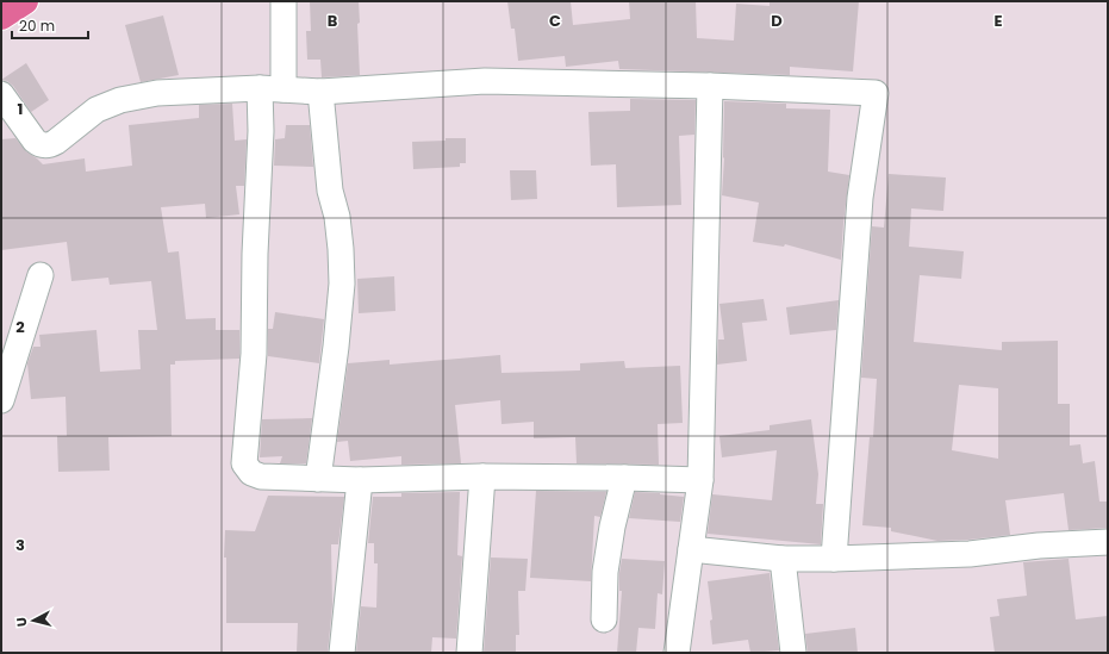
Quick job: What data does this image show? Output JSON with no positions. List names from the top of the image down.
{
  "scale_bar": "20 m",
  "north": "left",
  "grid": {
    "columns": [
      "B",
      "C",
      "D",
      "E"
    ],
    "rows": ["1", "2", "3"]
  }
}
